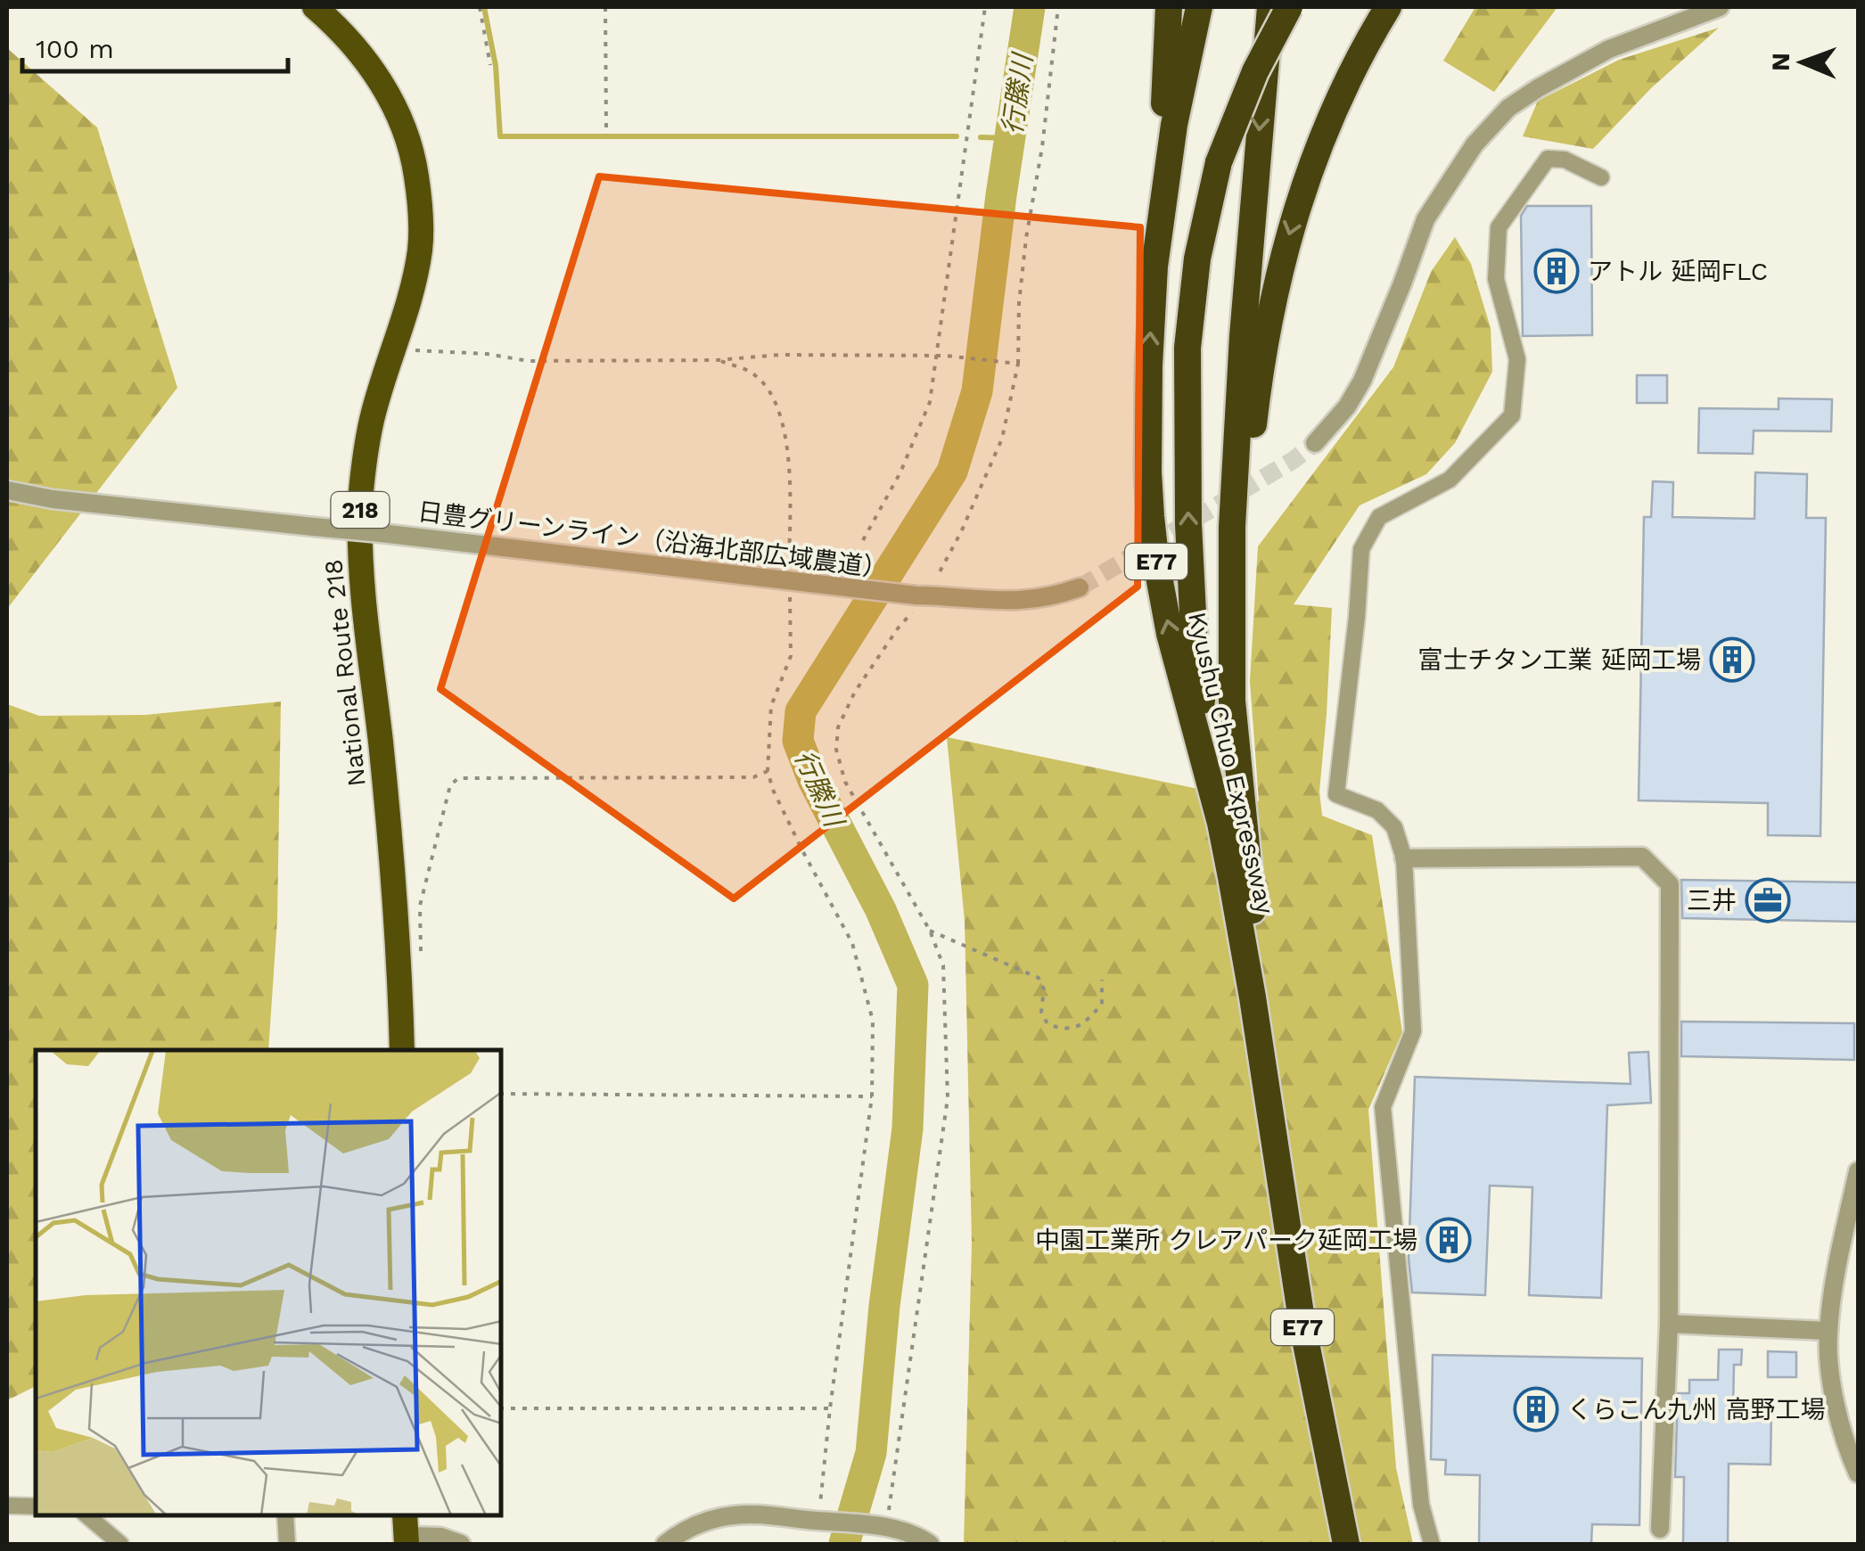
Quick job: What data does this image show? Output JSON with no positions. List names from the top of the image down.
{
  "streets": {
    "highway": [
      "218",
      "E77",
      "National Route 218",
      "Kyushu Chuo Expressway"
    ],
    "street": ["日豊グリーンライン（沿海北部広域農道）"]
  },
  "water": ["行縢川"],
  "places": {
    "building": [
      "アトル 延岡FLC",
      "富士チタン工業 延岡工場",
      "中園工業所 クレアパーク延岡工場",
      "くらこん九州 高野工場"
    ],
    "office": ["三井"]
  },
  "scale_bar": "100 m",
  "north": "left"
}
